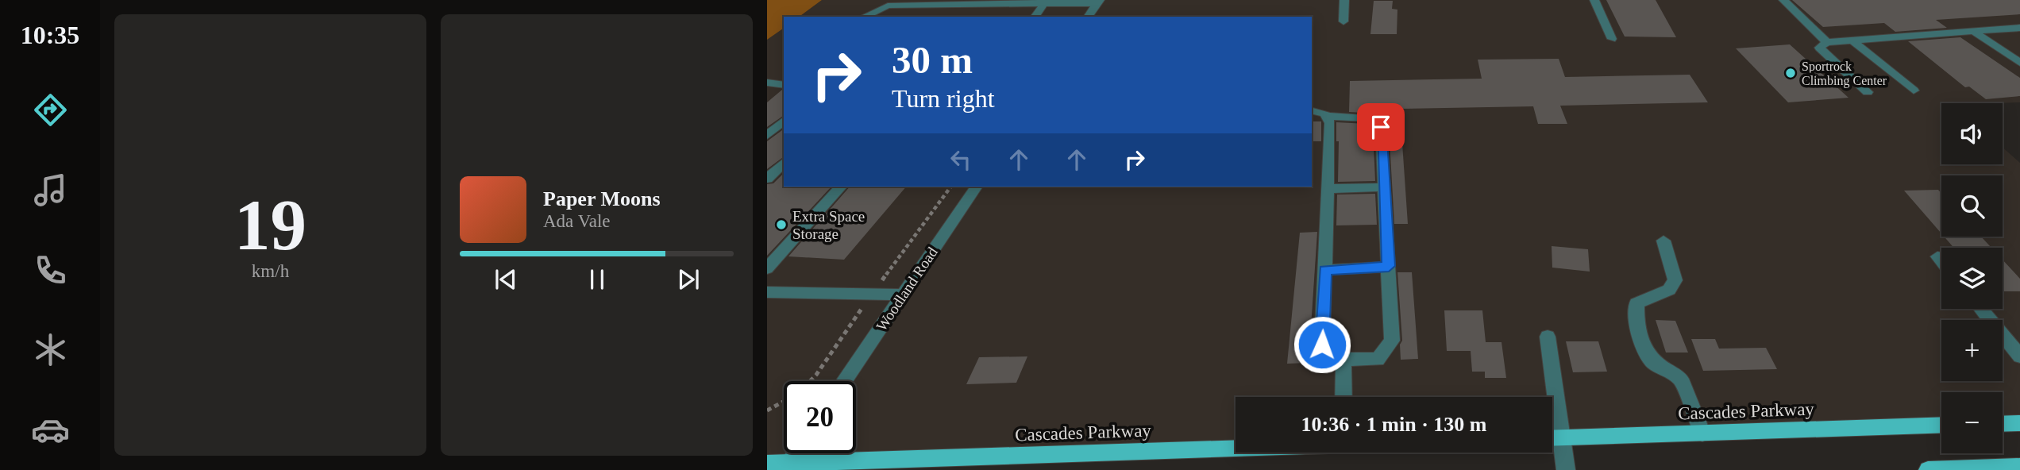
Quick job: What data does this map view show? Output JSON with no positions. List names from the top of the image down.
{
  "streets": {
    "main road": ["Cascades Parkway"],
    "street": ["Woodland Road"]
  },
  "places": ["Sportrock Climbing Center", "Extra Space Storage"],
  "page": {
    "tabs": "10:35",
    "tile": ["19", "km/h"],
    "turn": ["30 m", "Turn right"],
    "map_buttons": ["+", "−"],
    "song": ["Paper Moons", "Ada Vale"],
    "limit": "20",
    "trip": "10:36 · 1 min · 130 m"
  }
}
